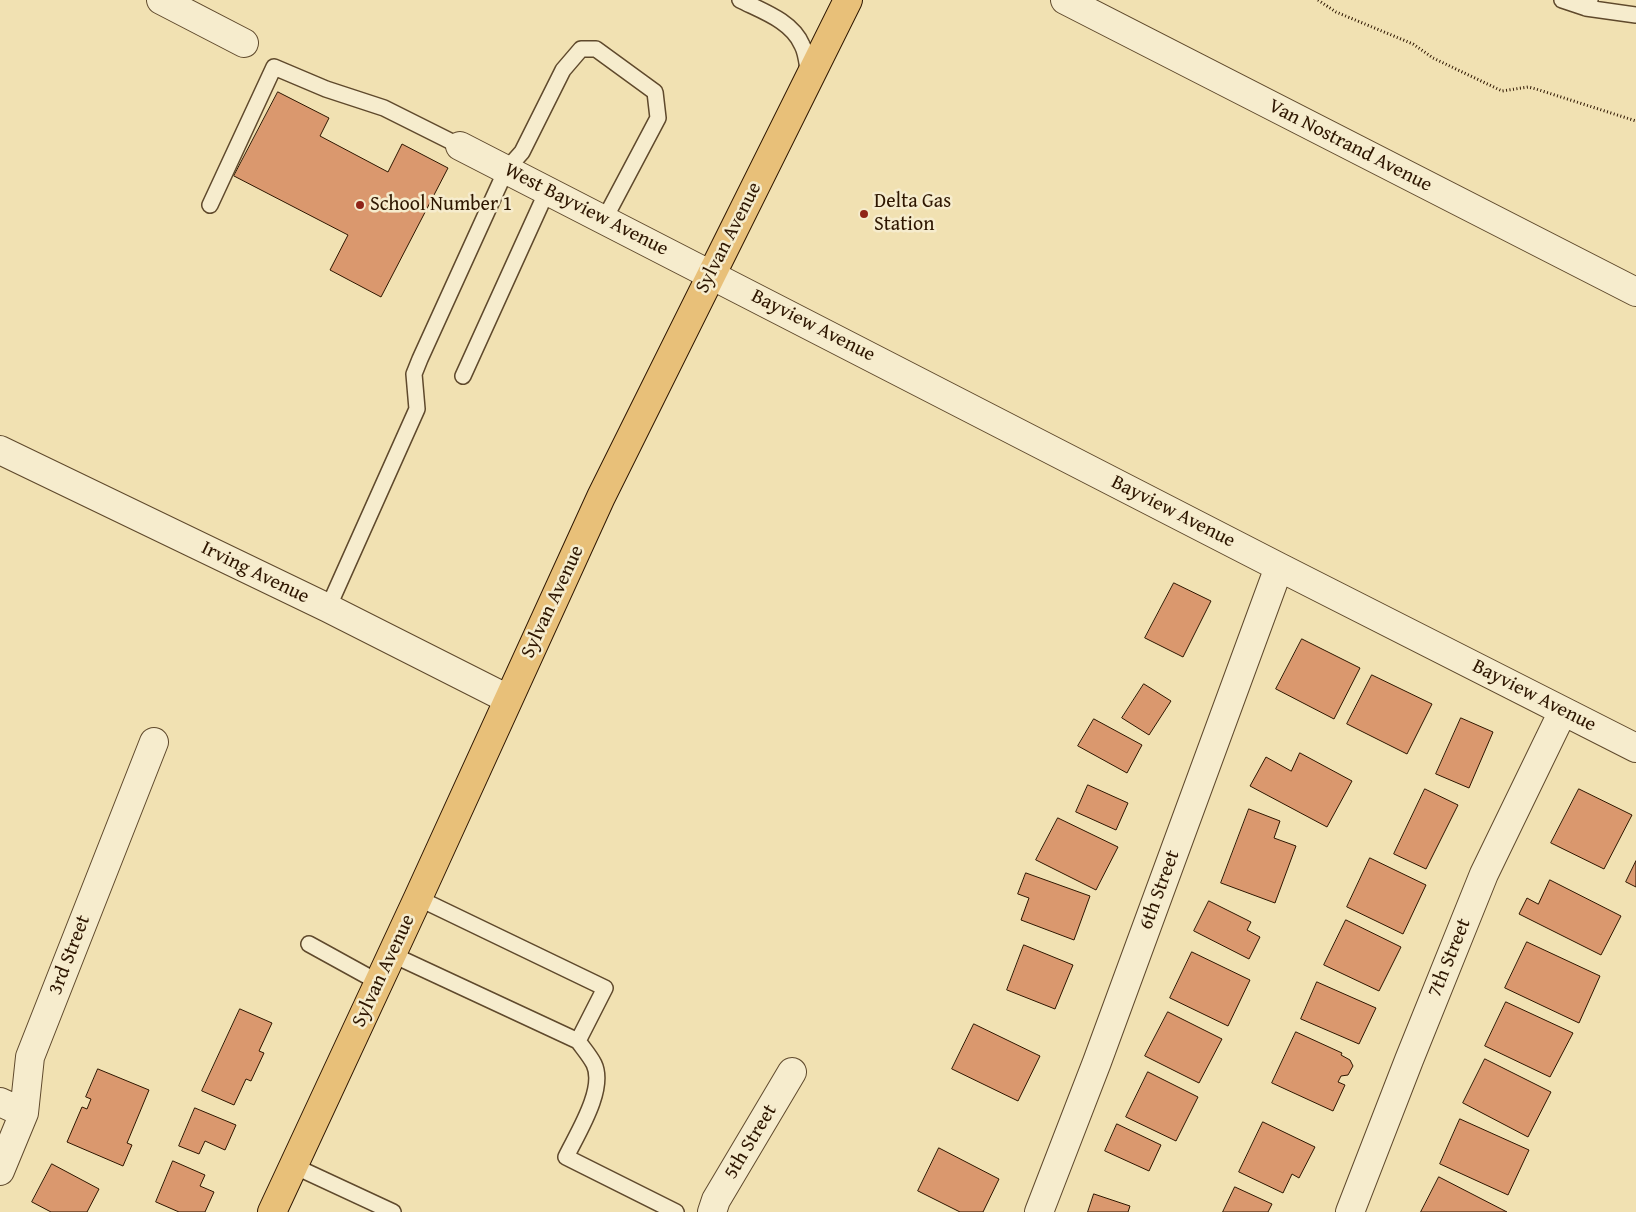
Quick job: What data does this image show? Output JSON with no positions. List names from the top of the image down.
{
  "streets": {
    "main road": ["Sylvan Avenue"],
    "street": [
      "Van Nostrand Avenue",
      "West Bayview Avenue",
      "Bayview Avenue",
      "Irving Avenue",
      "6th Street",
      "3rd Street",
      "7th Street",
      "5th Street"
    ]
  },
  "crossings": [
    ["West Bayview Avenue", "Sylvan Avenue"],
    ["West Bayview Avenue", "Bayview Avenue"],
    ["Sylvan Avenue", "Bayview Avenue"],
    ["Sylvan Avenue", "Irving Avenue"],
    ["Bayview Avenue", "6th Street"],
    ["Bayview Avenue", "7th Street"]
  ],
  "places": ["School Number 1", "Delta Gas Station"]
}
